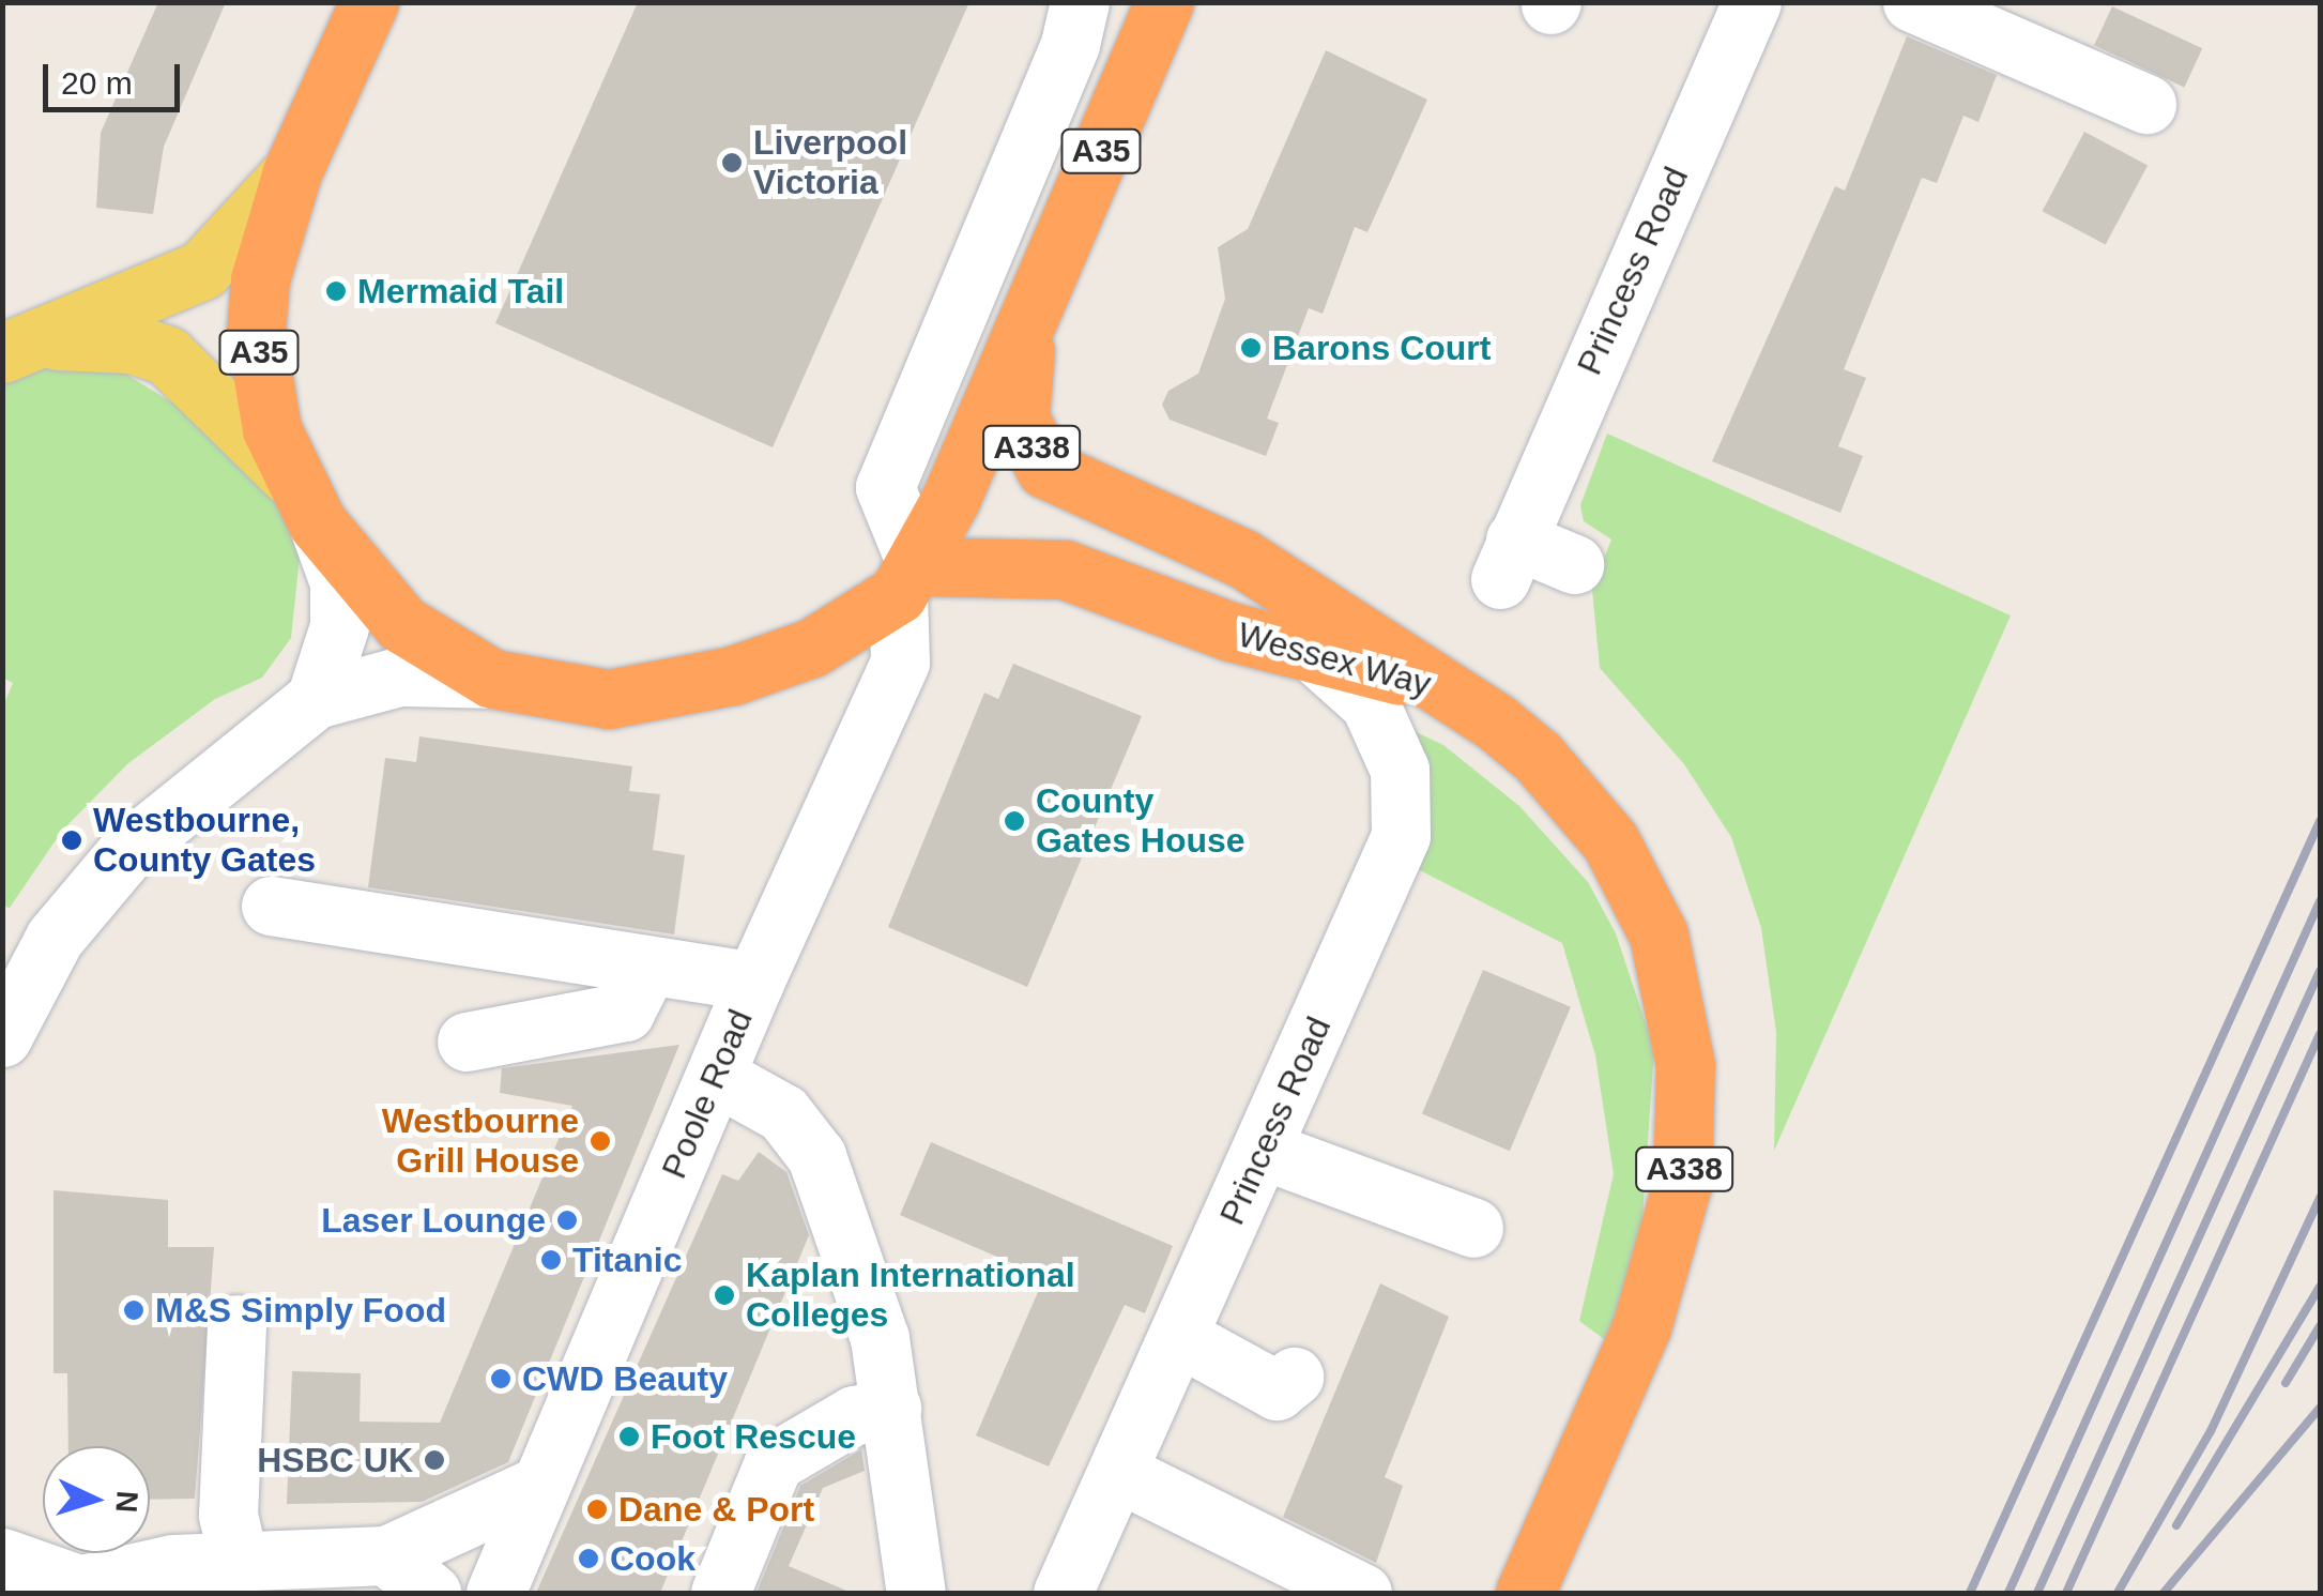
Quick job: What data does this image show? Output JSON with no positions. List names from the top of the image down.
{
  "streets": {
    "highway": ["A35", "A338", "Wessex Way"],
    "street": ["Princess Road", "Poole Road"]
  },
  "crossings": [
    ["A35", "A338"],
    ["A35", "Wessex Way"],
    ["A35", "Poole Road"],
    ["Princess Road", "Wessex Way"],
    ["A338", "Wessex Way"],
    ["Wessex Way", "Poole Road"]
  ],
  "places": [
    "Liverpool Victoria",
    "Mermaid Tail",
    "Barons Court",
    "County Gates House",
    "Westbourne, County Gates",
    "Westbourne Grill House",
    "Laser Lounge",
    "Titanic",
    "Kaplan International Colleges",
    "M&S Simply Food",
    "CWD Beauty",
    "Foot Rescue",
    "HSBC UK",
    "Dane & Port",
    "Cook"
  ],
  "scale_bar": "20 m",
  "north": "right"
}
